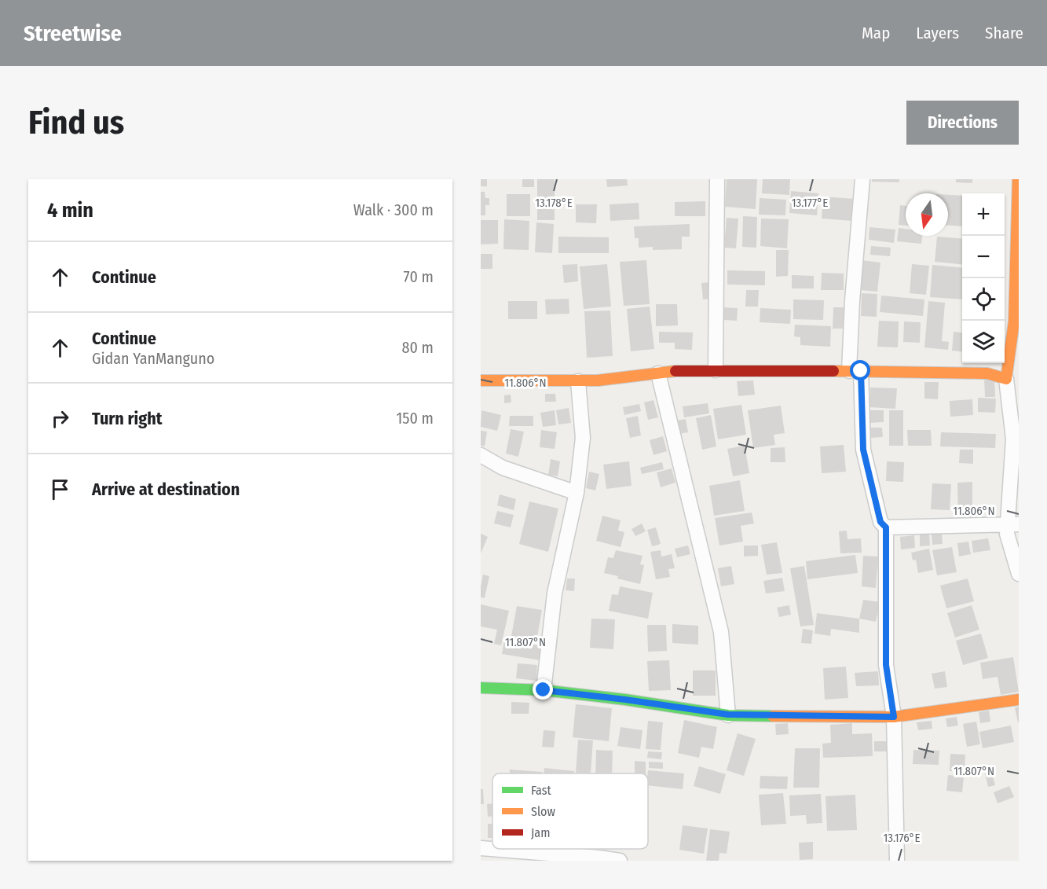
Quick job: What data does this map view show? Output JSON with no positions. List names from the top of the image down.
{
  "legend": ["Fast", "Slow", "Jam"],
  "north": "bottom",
  "page": {
    "header": "Streetwise",
    "nav": ["Map", "Layers", "Share"],
    "buttons": "Directions",
    "title": "Find us",
    "heading": ["4 min", "Walk · 300 m"],
    "map_buttons": ["+", "−"],
    "list": [
      ["Continue", "70 m"],
      ["Continue", "Gidan YanManguno", "80 m"],
      ["Turn right", "150 m"],
      "Arrive at destination"
    ]
  },
  "coordinates": [
    "13.178°E",
    "13.177°E",
    "11.806°N",
    "11.807°N",
    "13.176°E"
  ]
}
